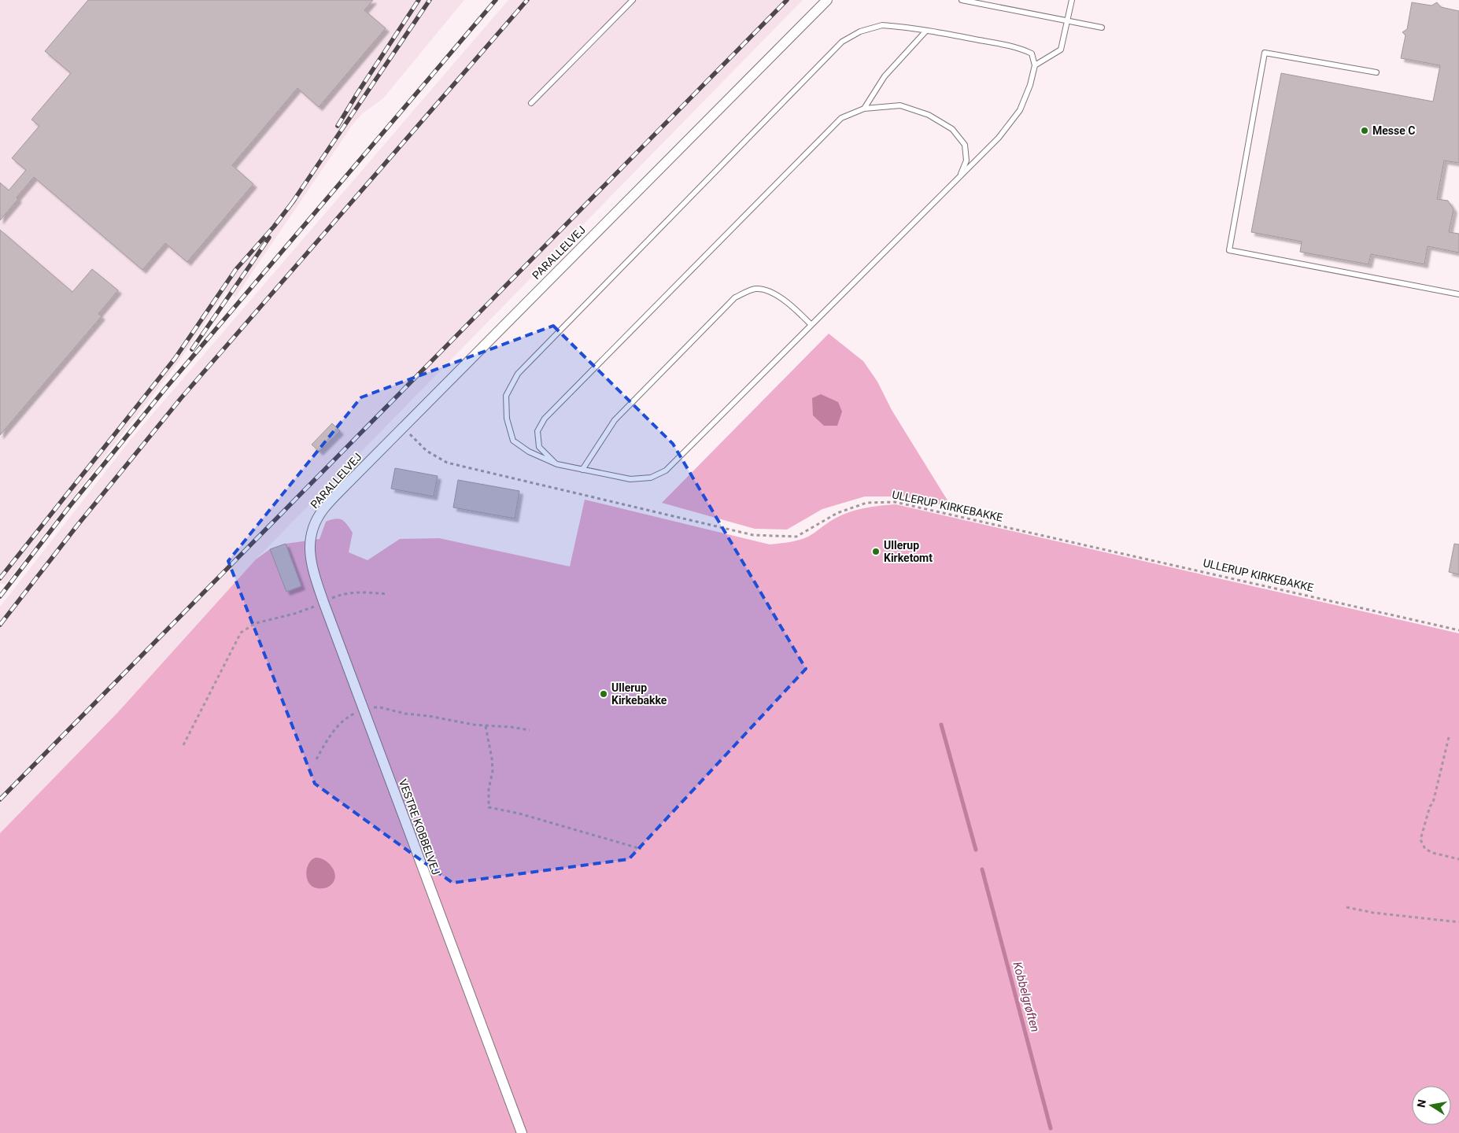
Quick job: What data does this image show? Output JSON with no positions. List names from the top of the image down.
{
  "streets": {
    "street": ["PARALLELVEJ", "VESTRE KOBBELVEJ"],
    "path": ["ULLERUP KIRKEBAKKE"]
  },
  "crossings": [
    ["PARALLELVEJ", "ULLERUP KIRKEBAKKE"],
    ["PARALLELVEJ", "VESTRE KOBBELVEJ"]
  ],
  "water": ["Kobbelgrøften"],
  "places": ["Messe C", "Ullerup Kirketomt", "Ullerup Kirkebakke"],
  "north": "left"
}
